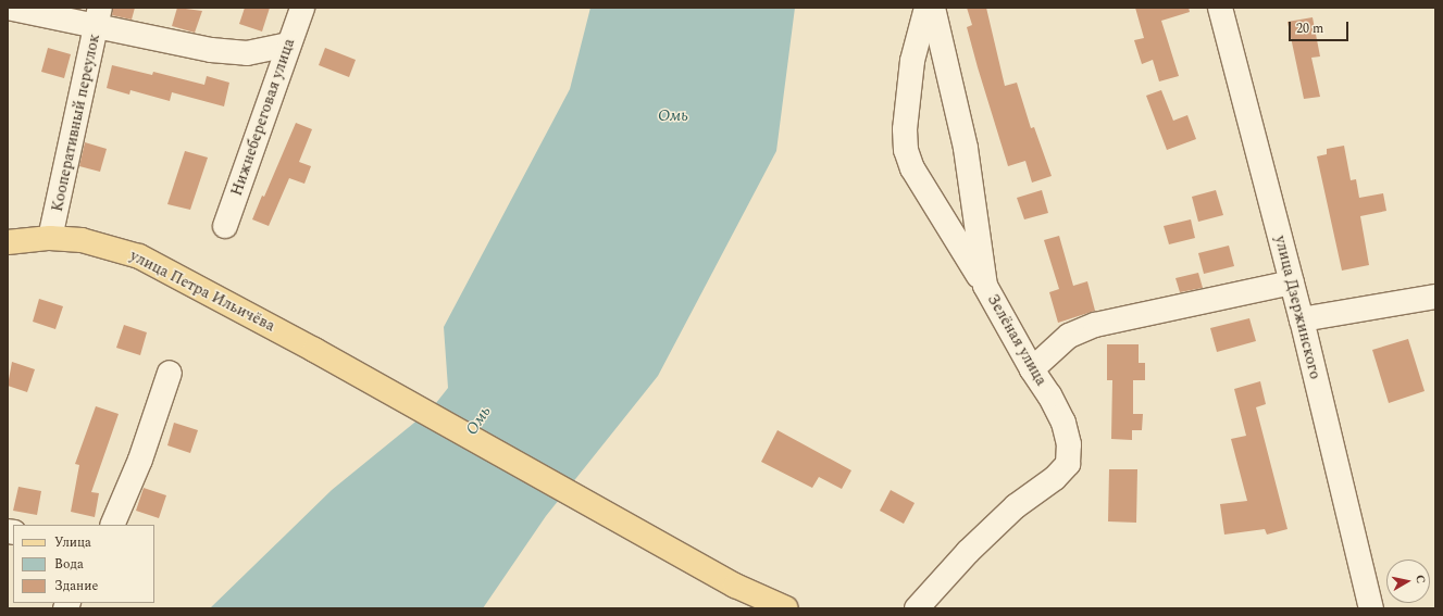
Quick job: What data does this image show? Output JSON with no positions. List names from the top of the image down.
{
  "streets": {
    "main road": ["улица Петра Ильичёва"],
    "street": [
      "Нижнебереговая улица",
      "Кооперативный переулок",
      "улица Дзержинского",
      "Зелёная улица"
    ]
  },
  "crossings": [
    ["Кооперативный переулок", "улица Петра Ильичёва"]
  ],
  "water": ["Омь"],
  "legend": ["Улица", "Вода", "Здание"],
  "scale_bar": "20 m",
  "north": "right"
}
